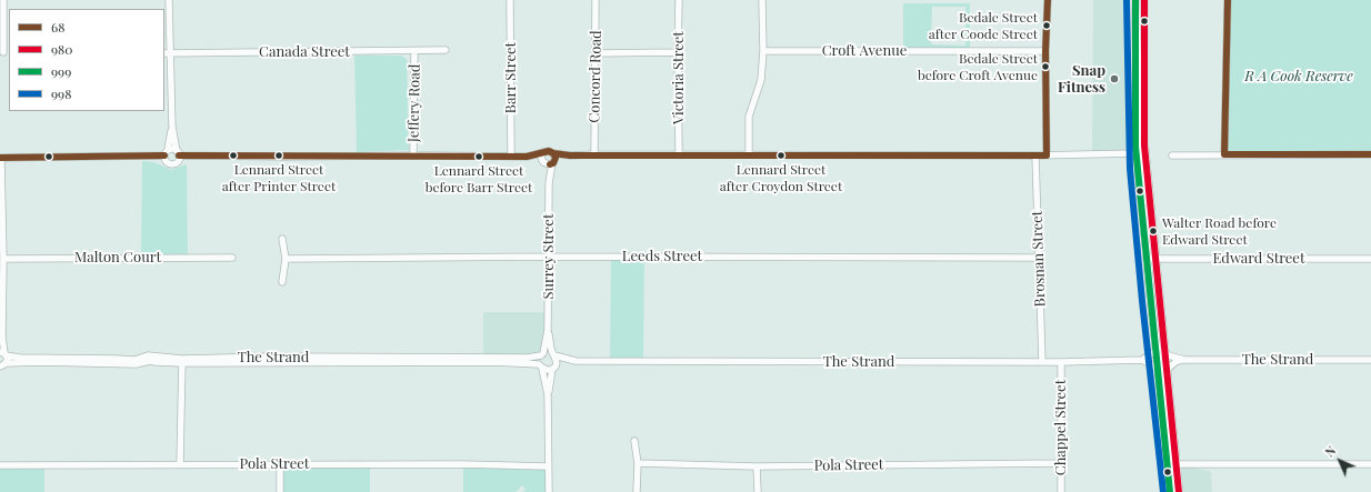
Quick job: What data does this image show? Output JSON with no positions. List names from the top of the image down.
{
  "streets": {
    "street": [
      "Croft Avenue",
      "Canada Street",
      "Concord Road",
      "Barr Street",
      "Victoria Street",
      "Jeffery Road",
      "Surrey Street",
      "Leeds Street",
      "Malton Court",
      "Brosnan Street",
      "Edward Street",
      "The Strand",
      "Chappel Street",
      "Pola Street"
    ]
  },
  "crossings": [
    ["Canada Street", "Jeffery Road"],
    ["Surrey Street", "Leeds Street"],
    ["Surrey Street", "The Strand"],
    ["Leeds Street", "Brosnan Street"],
    ["Brosnan Street", "The Strand"],
    ["The Strand", "Chappel Street"],
    ["Chappel Street", "Pola Street"]
  ],
  "parks": ["R A Cook Reserve"],
  "places": [
    "Bedale Street after Coode Street",
    "Bedale Street before Croft Avenue",
    "Snap Fitness",
    "Lennard Street after Printer Street",
    "Lennard Street after Croydon Street",
    "Lennard Street before Barr Street",
    "Walter Road before Edward Street"
  ],
  "lines": [
    "transit line 68",
    "transit line 980",
    "transit line 999",
    "transit line 998"
  ],
  "legend": [
    "68",
    "980",
    "999",
    "998"
  ],
  "north": "top left"
}
